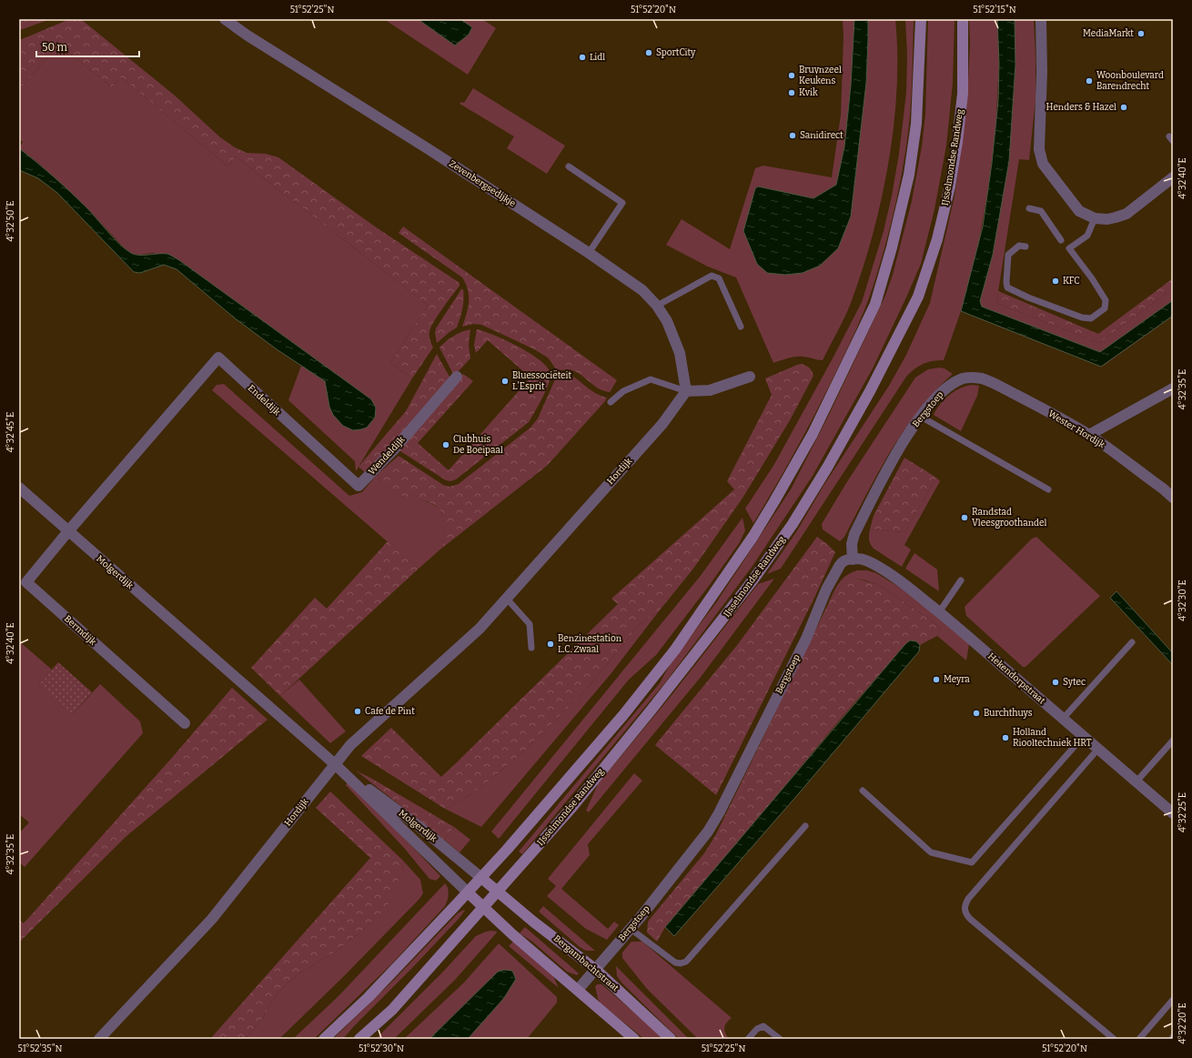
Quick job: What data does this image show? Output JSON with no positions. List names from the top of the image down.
{
  "streets": {
    "main road": ["IJsselmondse Randweg", "Molgerdijk", "Bergambachtstraat"],
    "street": [
      "Zevenbergsedijkje",
      "Endeldijk",
      "Bergstoep",
      "Wester Hordijk",
      "Wendeldijk",
      "Hordijk",
      "Bermdijk",
      "Hekendorpstraat"
    ]
  },
  "crossings": [
    ["IJsselmondse Randweg", "Molgerdijk"],
    ["IJsselmondse Randweg", "Bergambachtstraat"],
    ["Zevenbergsedijkje", "Hordijk"],
    ["Endeldijk", "Wendeldijk"],
    ["Endeldijk", "Molgerdijk"],
    ["Endeldijk", "Bermdijk"],
    ["Bergstoep", "Wester Hordijk"],
    ["Bergstoep", "Hekendorpstraat"],
    ["Bergstoep", "Bergambachtstraat"],
    ["Hordijk", "Molgerdijk"],
    ["Molgerdijk", "Bermdijk"],
    ["Molgerdijk", "Bergambachtstraat"]
  ],
  "places": [
    "MediaMarkt",
    "SportCity",
    "Lidl",
    "Bruynzeel Keukens",
    "Woonboulevard Barendrecht",
    "Kvik",
    "Henders & Hazel",
    "Sanidirect",
    "KFC",
    "Bluessociëteit L'Esprit",
    "Clubhuis De Boeipaal",
    "Randstad Vleesgroothandel",
    "Benzinestation L.C. Zwaal",
    "Meyra",
    "Sytec",
    "Cafe de Pint",
    "Burchthuys",
    "Holland Riooltechniek HRT"
  ],
  "scale_bar": "50 m",
  "coordinates": [
    "51°52'25\"N",
    "51°52'20\"N",
    "51°52'15\"N",
    "4°32'40\"E",
    "4°32'50\"E",
    "4°32'35\"E",
    "4°32'45\"E",
    "4°32'30\"E",
    "4°32'25\"E",
    "4°32'20\"E",
    "51°52'35\"N",
    "51°52'30\"N"
  ]
}
